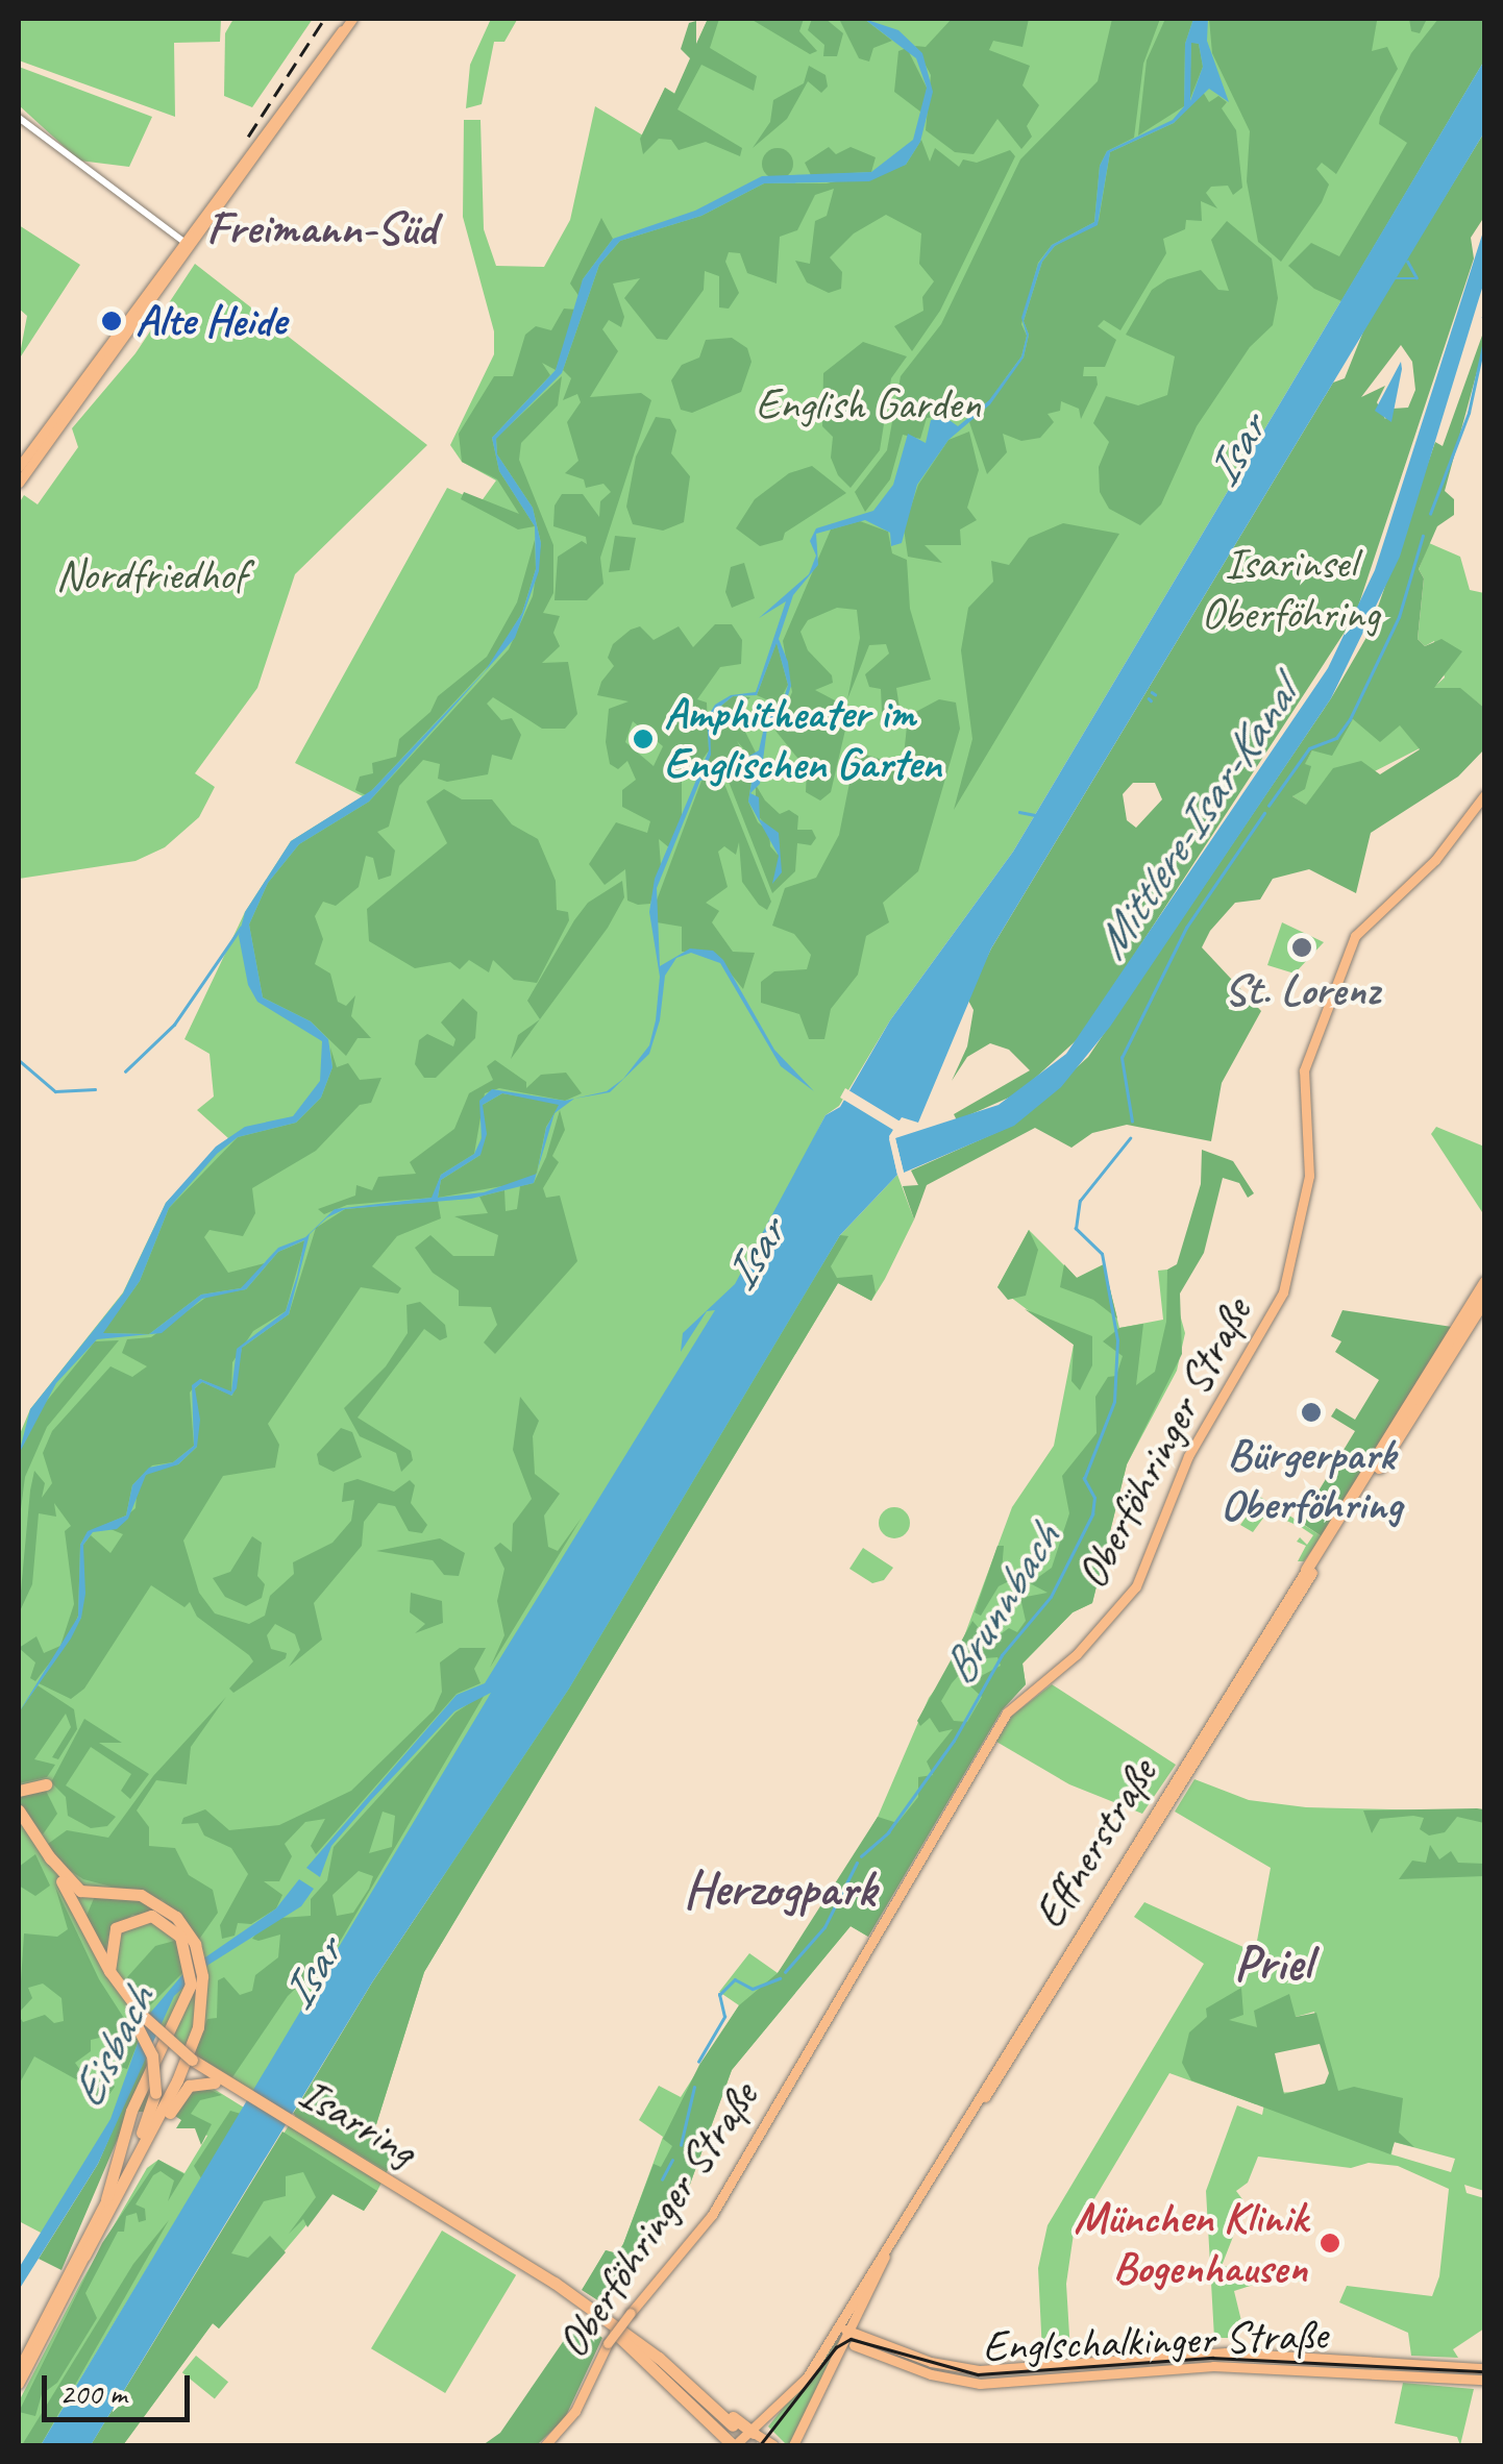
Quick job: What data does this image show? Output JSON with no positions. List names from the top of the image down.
{
  "streets": {
    "highway": ["Effnerstraße", "Isarring"],
    "main road": ["Oberföhringer Straße", "Englschalkinger Straße"]
  },
  "crossings": [
    ["Oberföhringer Straße", "Isarring"],
    ["Effnerstraße", "Englschalkinger Straße"]
  ],
  "districts": ["Freimann-Süd", "Herzogpark", "Priel"],
  "water": [
    "Isar",
    "Mittlere-Isar-Kanal",
    "Brunnbach",
    "Eisbach"
  ],
  "parks": ["English Garden", "Isarinsel Oberföhring", "Nordfriedhof"],
  "places": [
    "Alte Heide",
    "Amphitheater im Englischen Garten",
    "St. Lorenz",
    "Bürgerpark Oberföhring",
    "München Klinik Bogenhausen"
  ],
  "scale_bar": "200 m"
}
